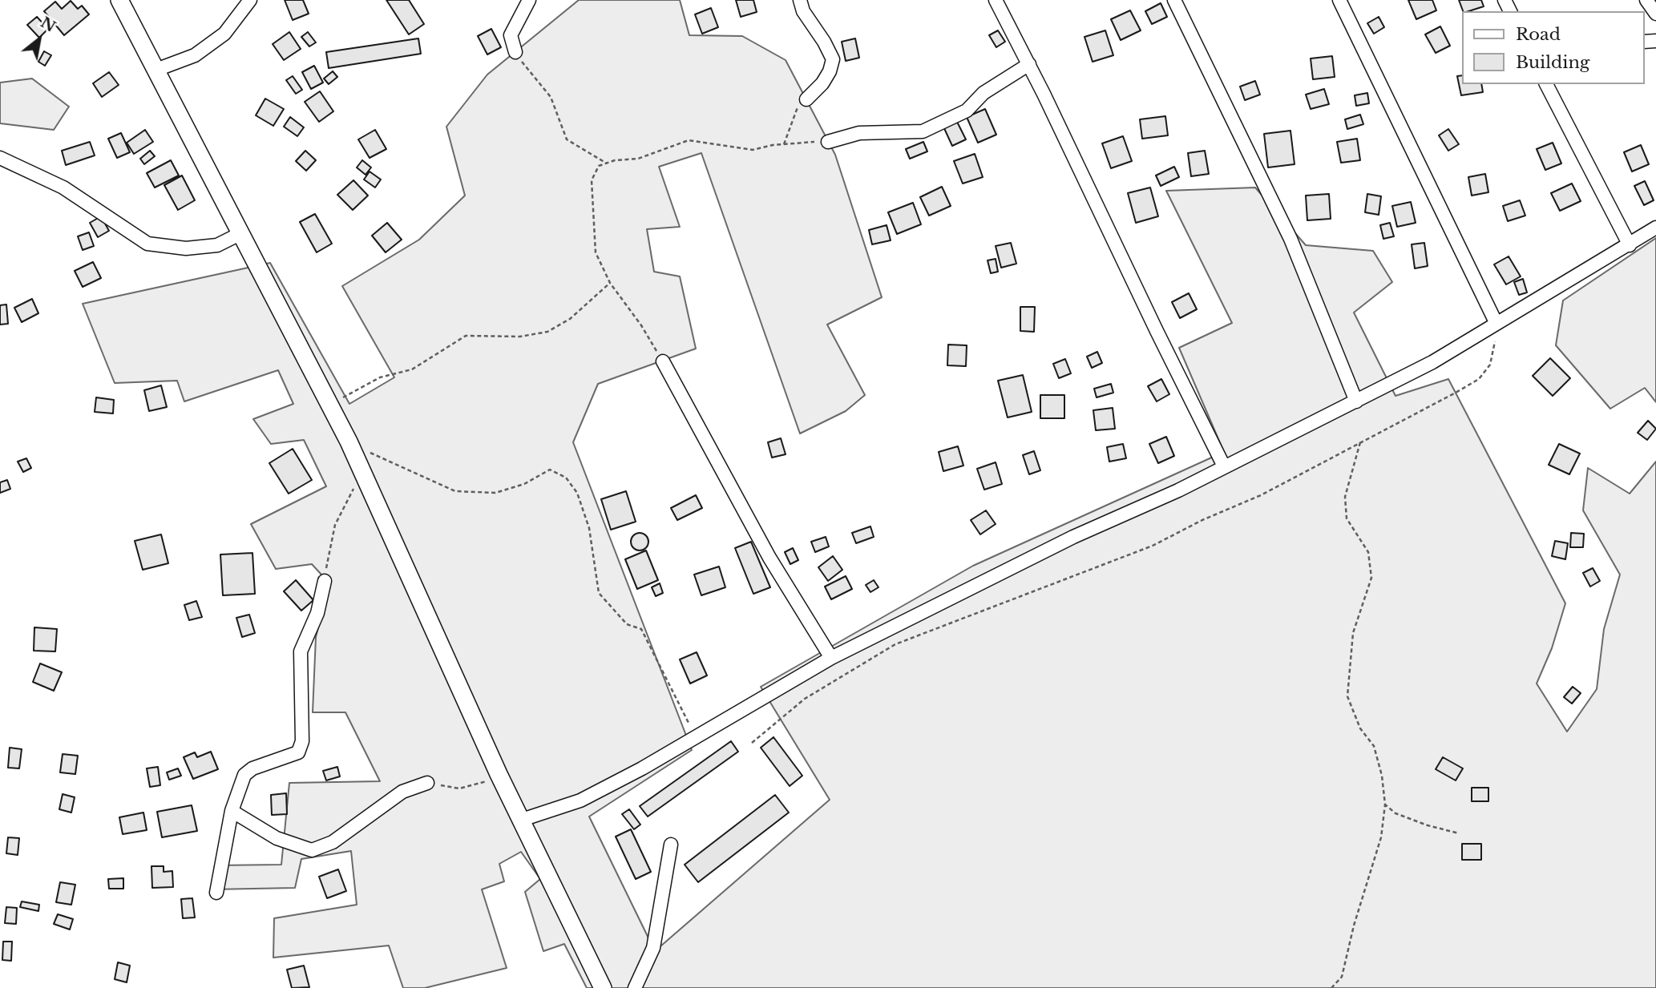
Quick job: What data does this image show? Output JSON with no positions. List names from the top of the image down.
{
  "legend": ["Road", "Building"],
  "north": "top right"
}
